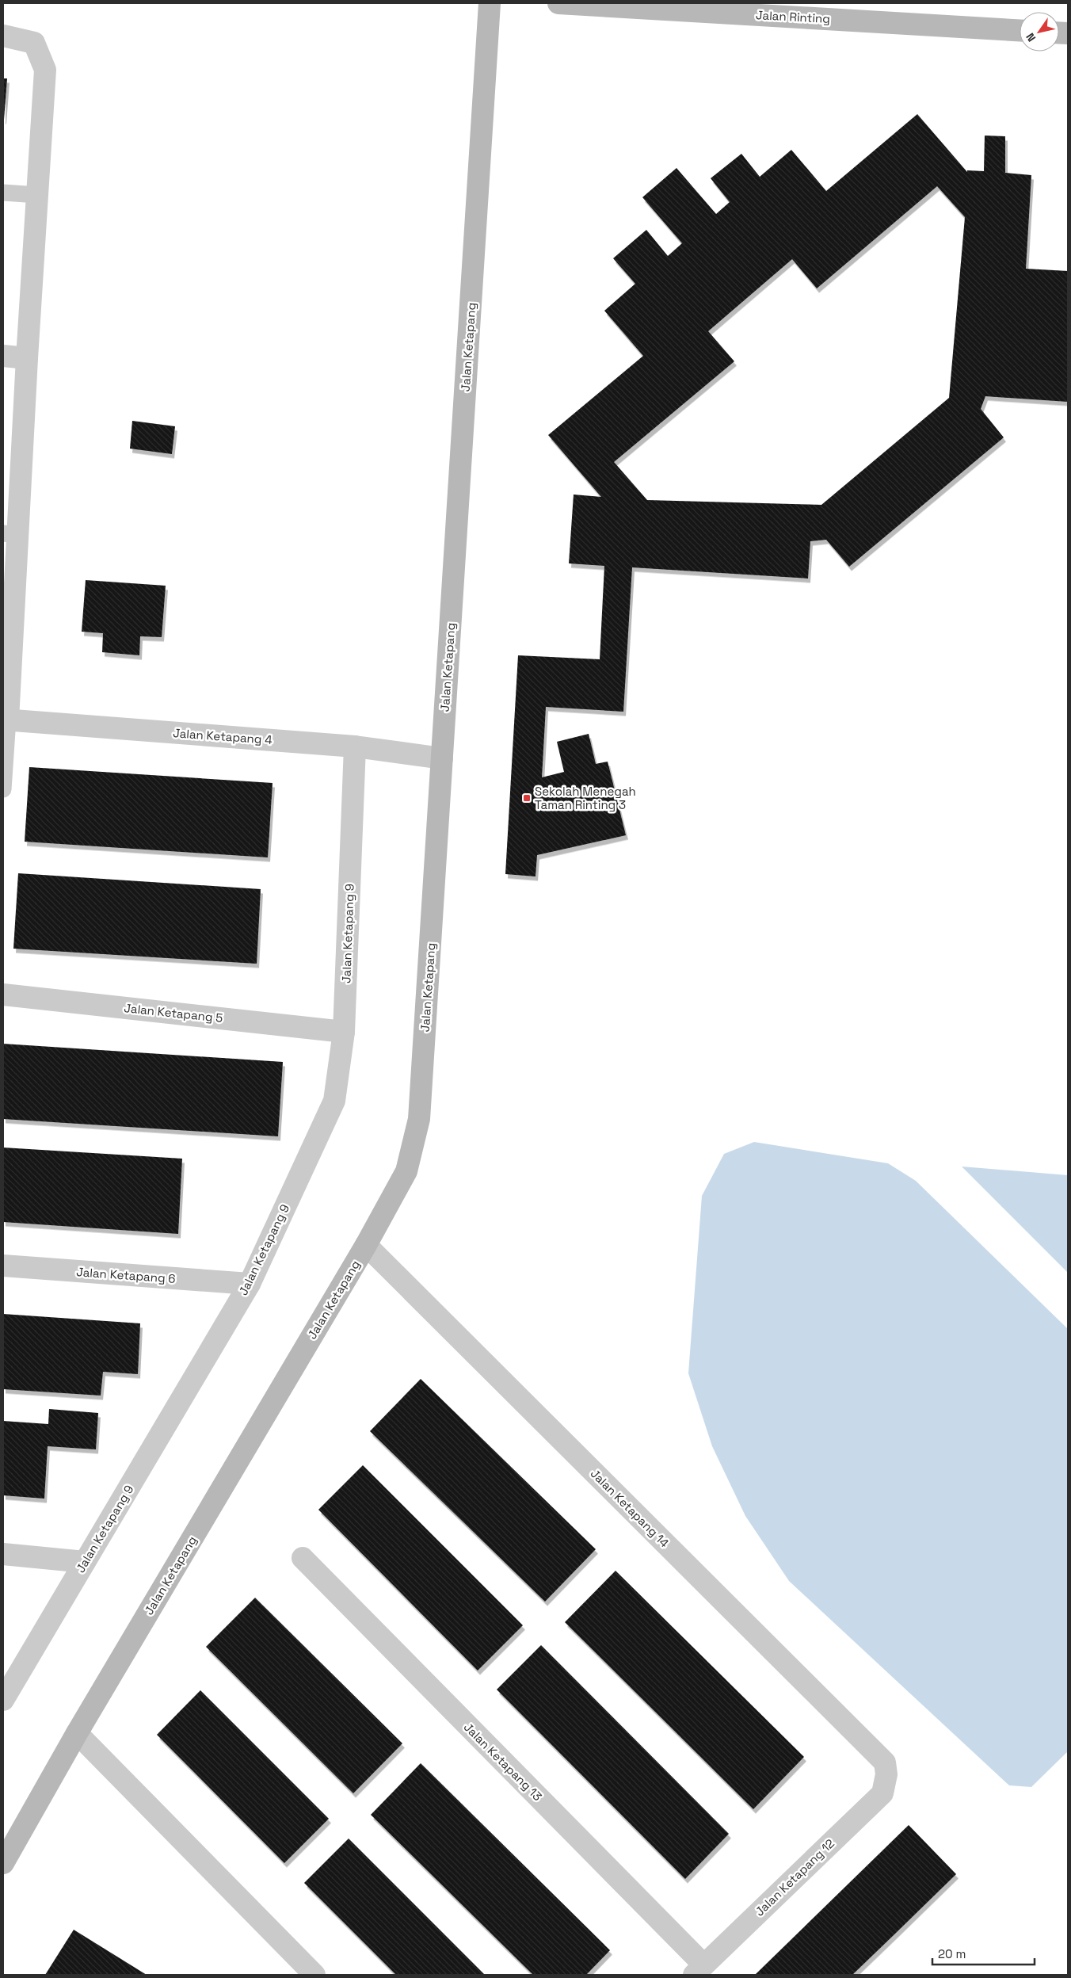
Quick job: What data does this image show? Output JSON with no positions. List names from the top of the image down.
{
  "streets": {
    "street": [
      "Jalan Rinting",
      "Jalan Ketapang",
      "Jalan Ketapang 4",
      "Jalan Ketapang 9",
      "Jalan Ketapang 5",
      "Jalan Ketapang 6",
      "Jalan Ketapang 14",
      "Jalan Ketapang 13",
      "Jalan Ketapang 12"
    ]
  },
  "crossings": [
    ["Jalan Ketapang", "Jalan Ketapang 4"],
    ["Jalan Ketapang", "Jalan Ketapang 14"],
    ["Jalan Ketapang 4", "Jalan Ketapang 9"],
    ["Jalan Ketapang 9", "Jalan Ketapang 5"],
    ["Jalan Ketapang 9", "Jalan Ketapang 6"],
    ["Jalan Ketapang 14", "Jalan Ketapang 12"],
    ["Jalan Ketapang 13", "Jalan Ketapang 12"]
  ],
  "places": {
    "transit": ["Sekolah Menegah Taman Rinting 3"]
  },
  "scale_bar": "20 m",
  "north": "bottom left"
}
